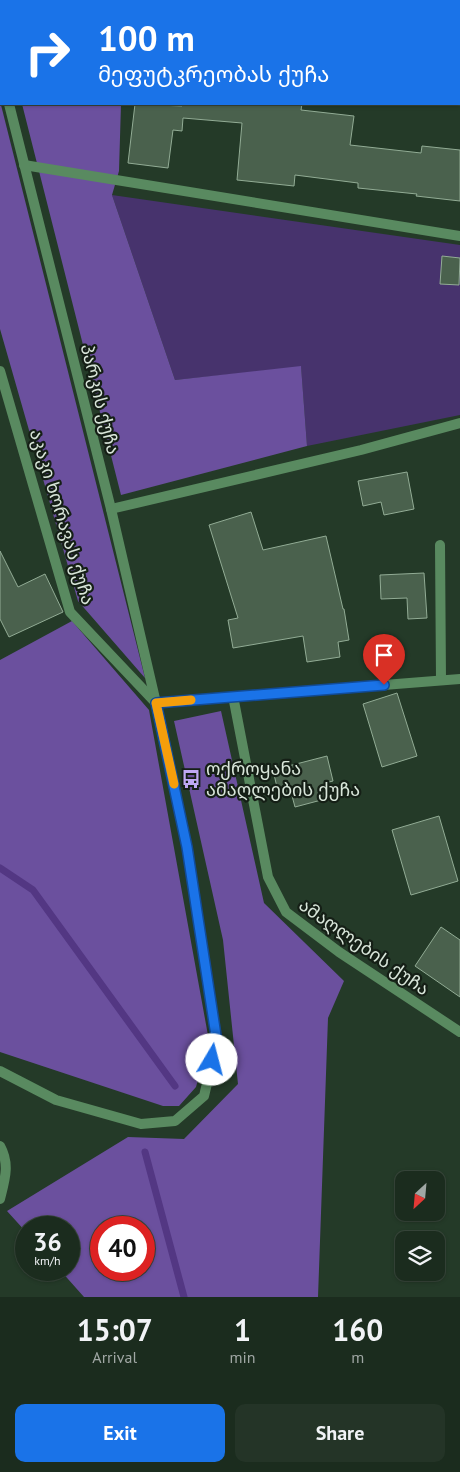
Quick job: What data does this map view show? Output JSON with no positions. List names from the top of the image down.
{
  "streets": {
    "street": ["პარკის ქუჩა", "აკაკი ხორავას ქუჩა", "ამაღლების ქუჩა"]
  },
  "crossings": [
    ["პარკის ქუჩა", "აკაკი ხორავას ქუჩა"]
  ],
  "places": {
    "bus stop": ["ოქროყანა ამაღლების ქუჩა"]
  },
  "north": "bottom left",
  "page": {
    "turn": ["100 m", "მეფუტკრეობას ქუჩა"],
    "speed": "36 km/h",
    "limit": "40",
    "eta": [
      "15:07",
      "Arrival",
      "1",
      "min",
      "160",
      "m"
    ],
    "buttons": ["Exit", "Share"]
  }
}
